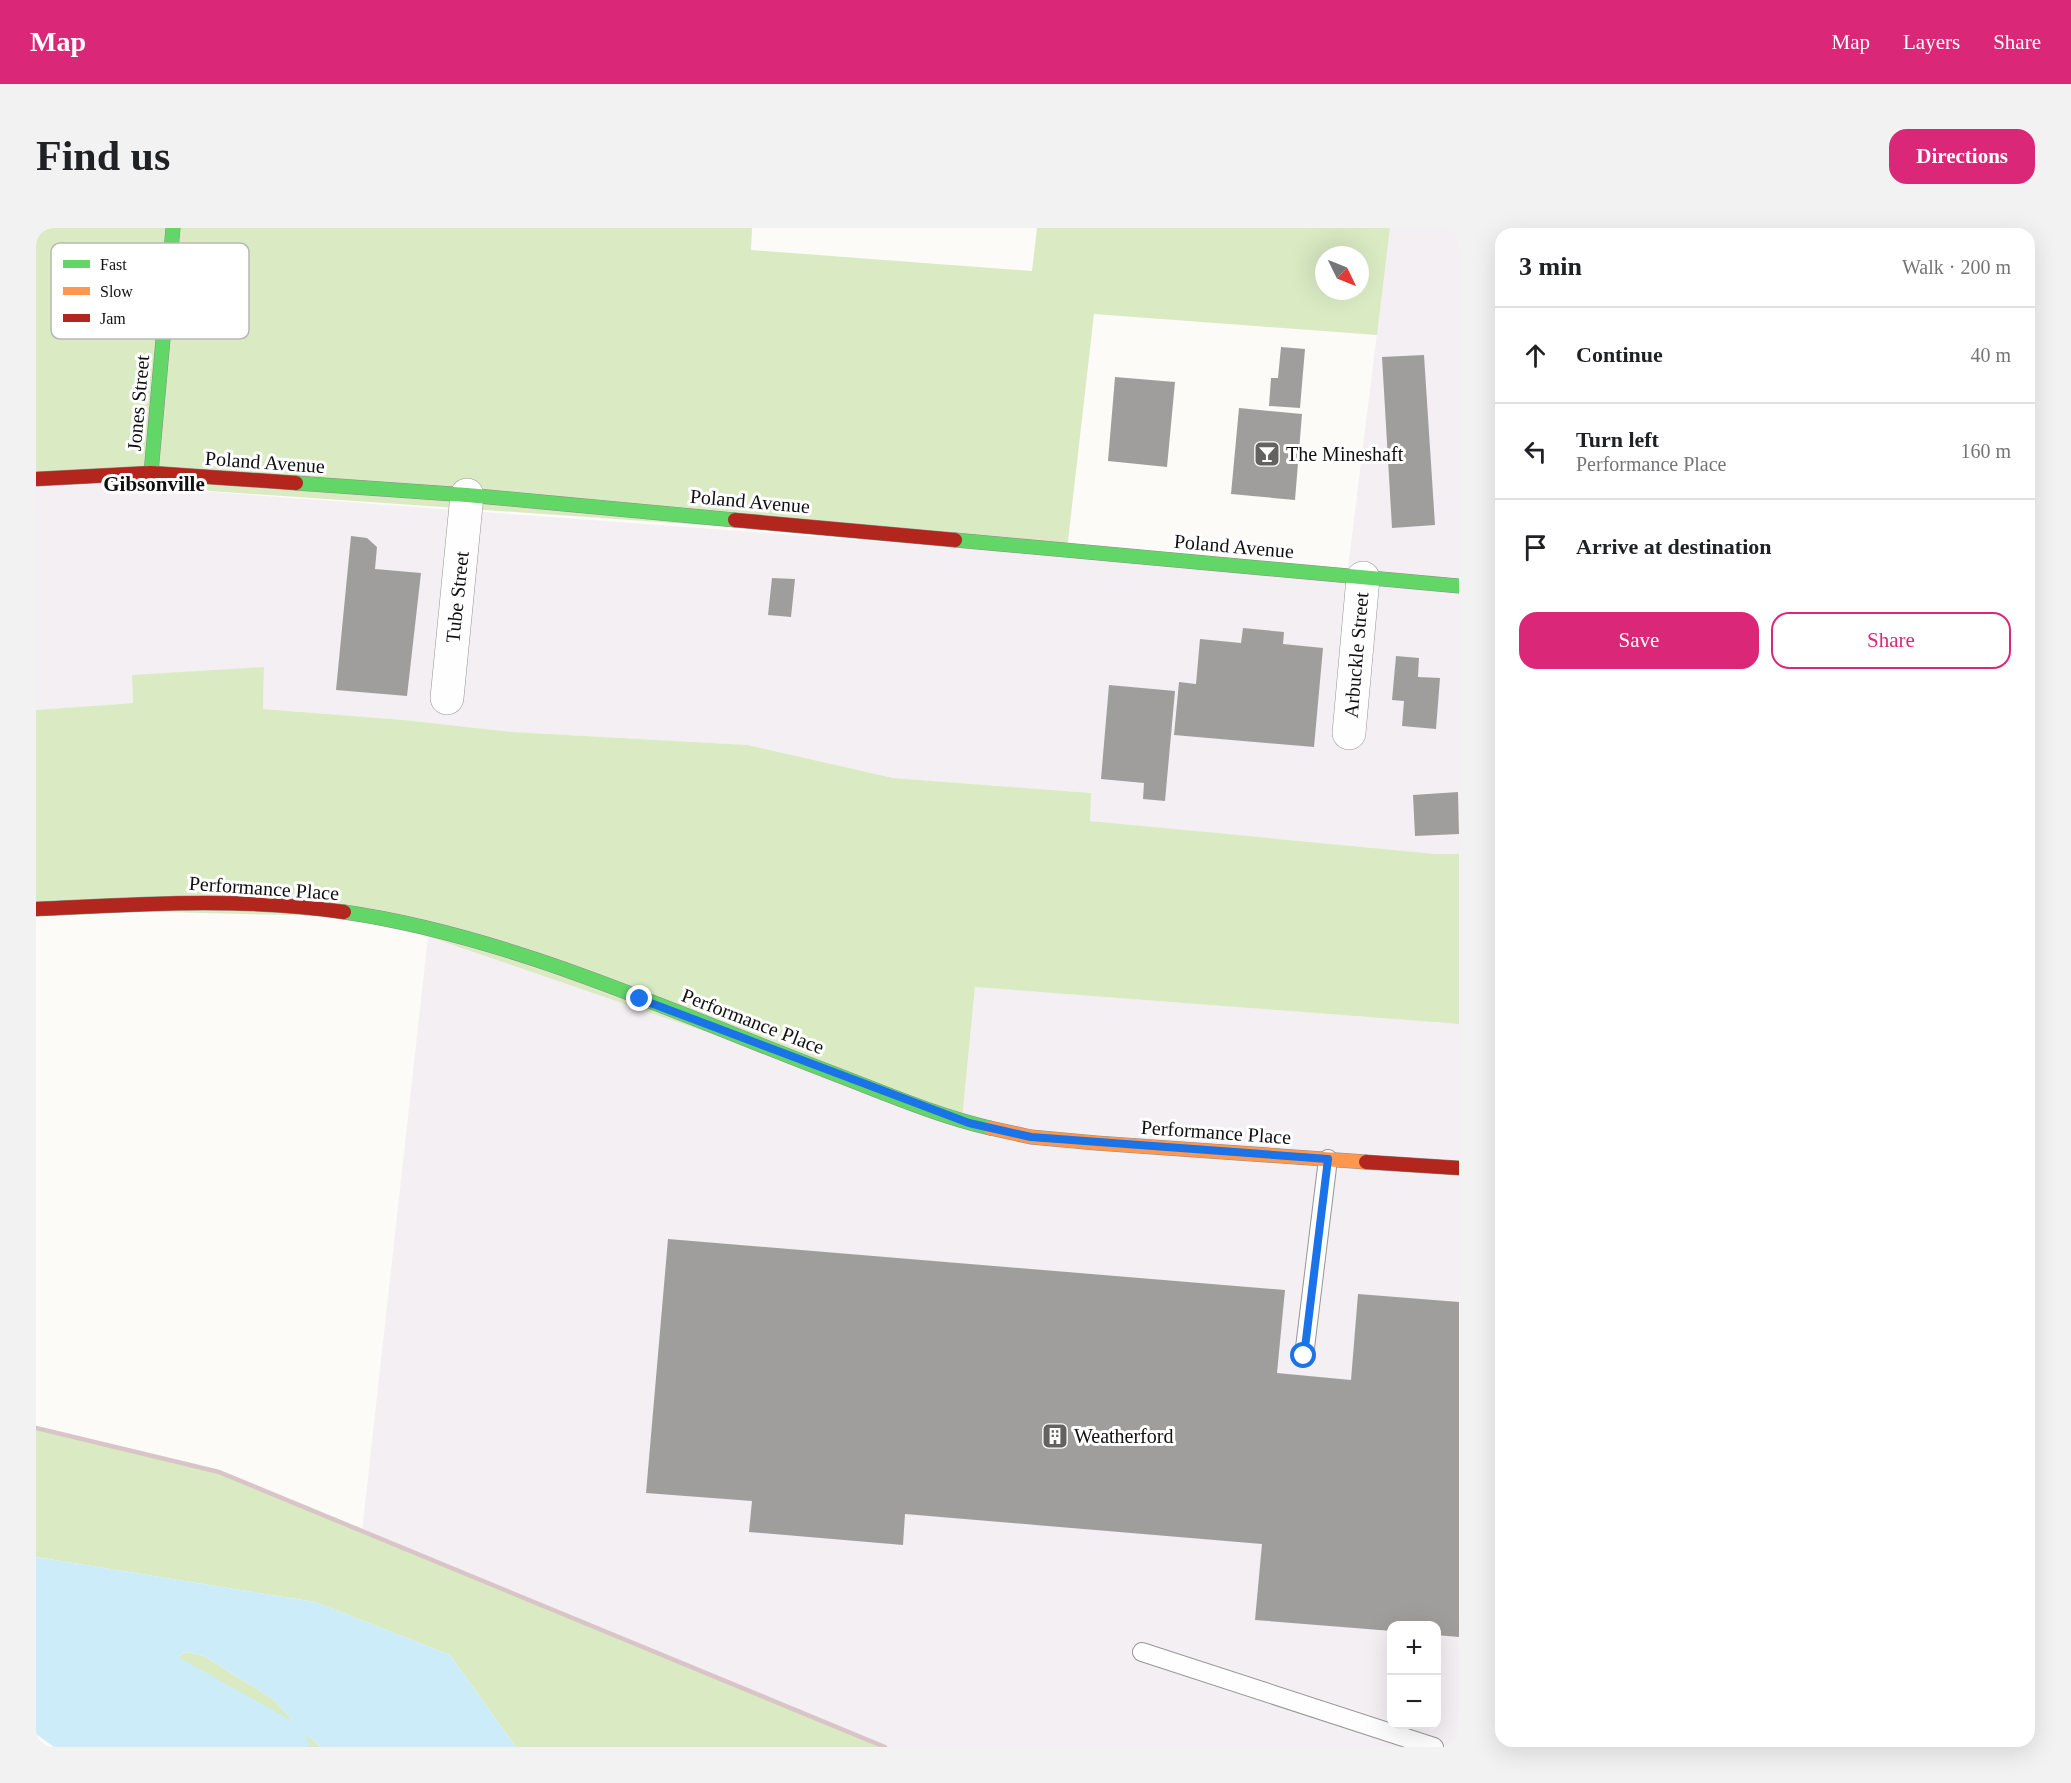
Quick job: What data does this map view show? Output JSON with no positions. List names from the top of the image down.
{
  "streets": {
    "street": [
      "Jones Street",
      "Poland Avenue",
      "Tube Street",
      "Arbuckle Street",
      "Performance Place"
    ]
  },
  "crossings": [
    ["Jones Street", "Poland Avenue"],
    ["Poland Avenue", "Tube Street"],
    ["Poland Avenue", "Arbuckle Street"]
  ],
  "districts": ["Gibsonville"],
  "places": {
    "bar": ["The Mineshaft"],
    "building": ["Weatherford"]
  },
  "legend": ["Fast", "Slow", "Jam"],
  "north": "bottom right",
  "page": {
    "header": "Map",
    "nav": ["Map", "Layers", "Share"],
    "buttons": [
      "Directions",
      ["Save", "Share"]
    ],
    "title": "Find us",
    "heading": ["3 min", "Walk · 200 m"],
    "list": [
      ["Continue", "40 m"],
      ["Turn left", "Performance Place", "160 m"],
      "Arrive at destination"
    ],
    "map_buttons": ["+", "−"]
  }
}
